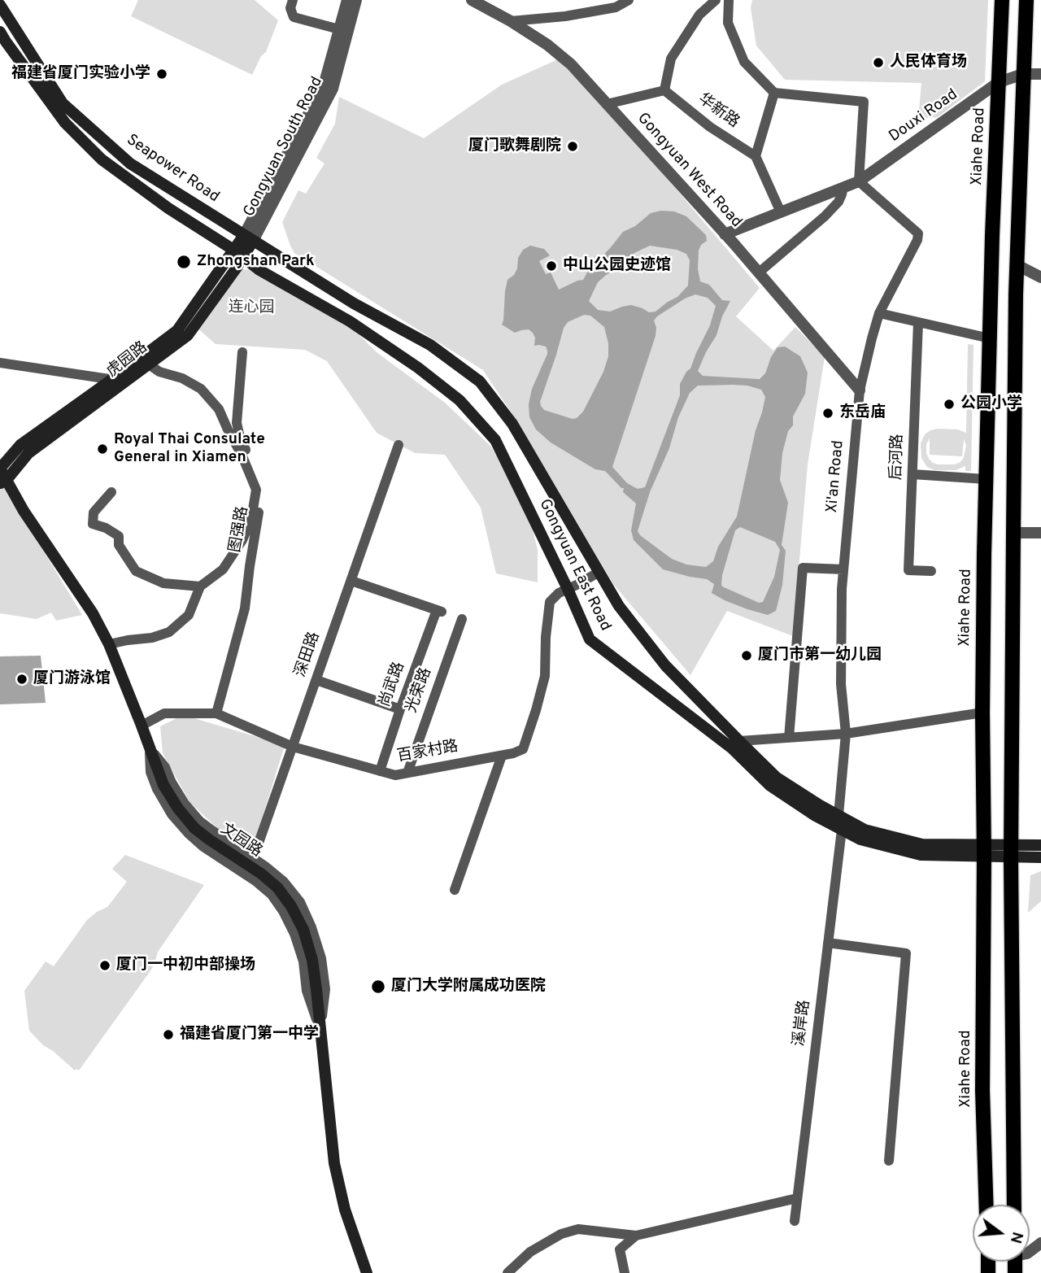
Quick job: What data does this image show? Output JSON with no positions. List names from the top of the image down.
{
  "streets": {
    "main road": [
      "Xiahe Road",
      "Seapower Road",
      "虎园路",
      "Gongyuan East Road",
      "文园路"
    ],
    "street": [
      "华新路",
      "Douxi Road",
      "Gongyuan South Road",
      "Gongyuan West Road",
      "后河路",
      "Xi'an Road",
      "图强路",
      "深田路",
      "尚武路",
      "光荣路",
      "百家村路",
      "溪岸路"
    ]
  },
  "crossings": [
    ["Douxi Road", "Xiahe Road"],
    ["Douxi Road", "Gongyuan West Road"],
    ["Douxi Road", "Xi'an Road"],
    ["Xiahe Road", "Gongyuan East Road"],
    ["Gongyuan South Road", "Seapower Road"],
    ["Gongyuan South Road", "虎园路"],
    ["Gongyuan South Road", "Gongyuan East Road"],
    ["Seapower Road", "虎园路"],
    ["Seapower Road", "Gongyuan East Road"],
    ["Gongyuan West Road", "Xi'an Road"],
    ["虎园路", "Gongyuan East Road"],
    ["虎园路", "文园路"],
    ["Xi'an Road", "Gongyuan East Road"],
    ["图强路", "百家村路"],
    ["Gongyuan East Road", "百家村路"],
    ["Gongyuan East Road", "溪岸路"],
    ["深田路", "尚武路"],
    ["深田路", "百家村路"],
    ["尚武路", "百家村路"],
    ["光荣路", "百家村路"],
    ["百家村路", "文园路"]
  ],
  "parks": ["连心园"],
  "places": [
    "人民体育场",
    "福建省厦门实验小学",
    "厦门歌舞剧院",
    "Zhongshan Park",
    "中山公园史迹馆",
    "公园小学",
    "东岳庙",
    "Royal Thai Consulate General in Xiamen",
    "厦门市第一幼儿园",
    "厦门游泳馆",
    "厦门一中初中部操场",
    "厦门大学附属成功医院",
    "福建省厦门第一中学"
  ],
  "north": "right"
}
